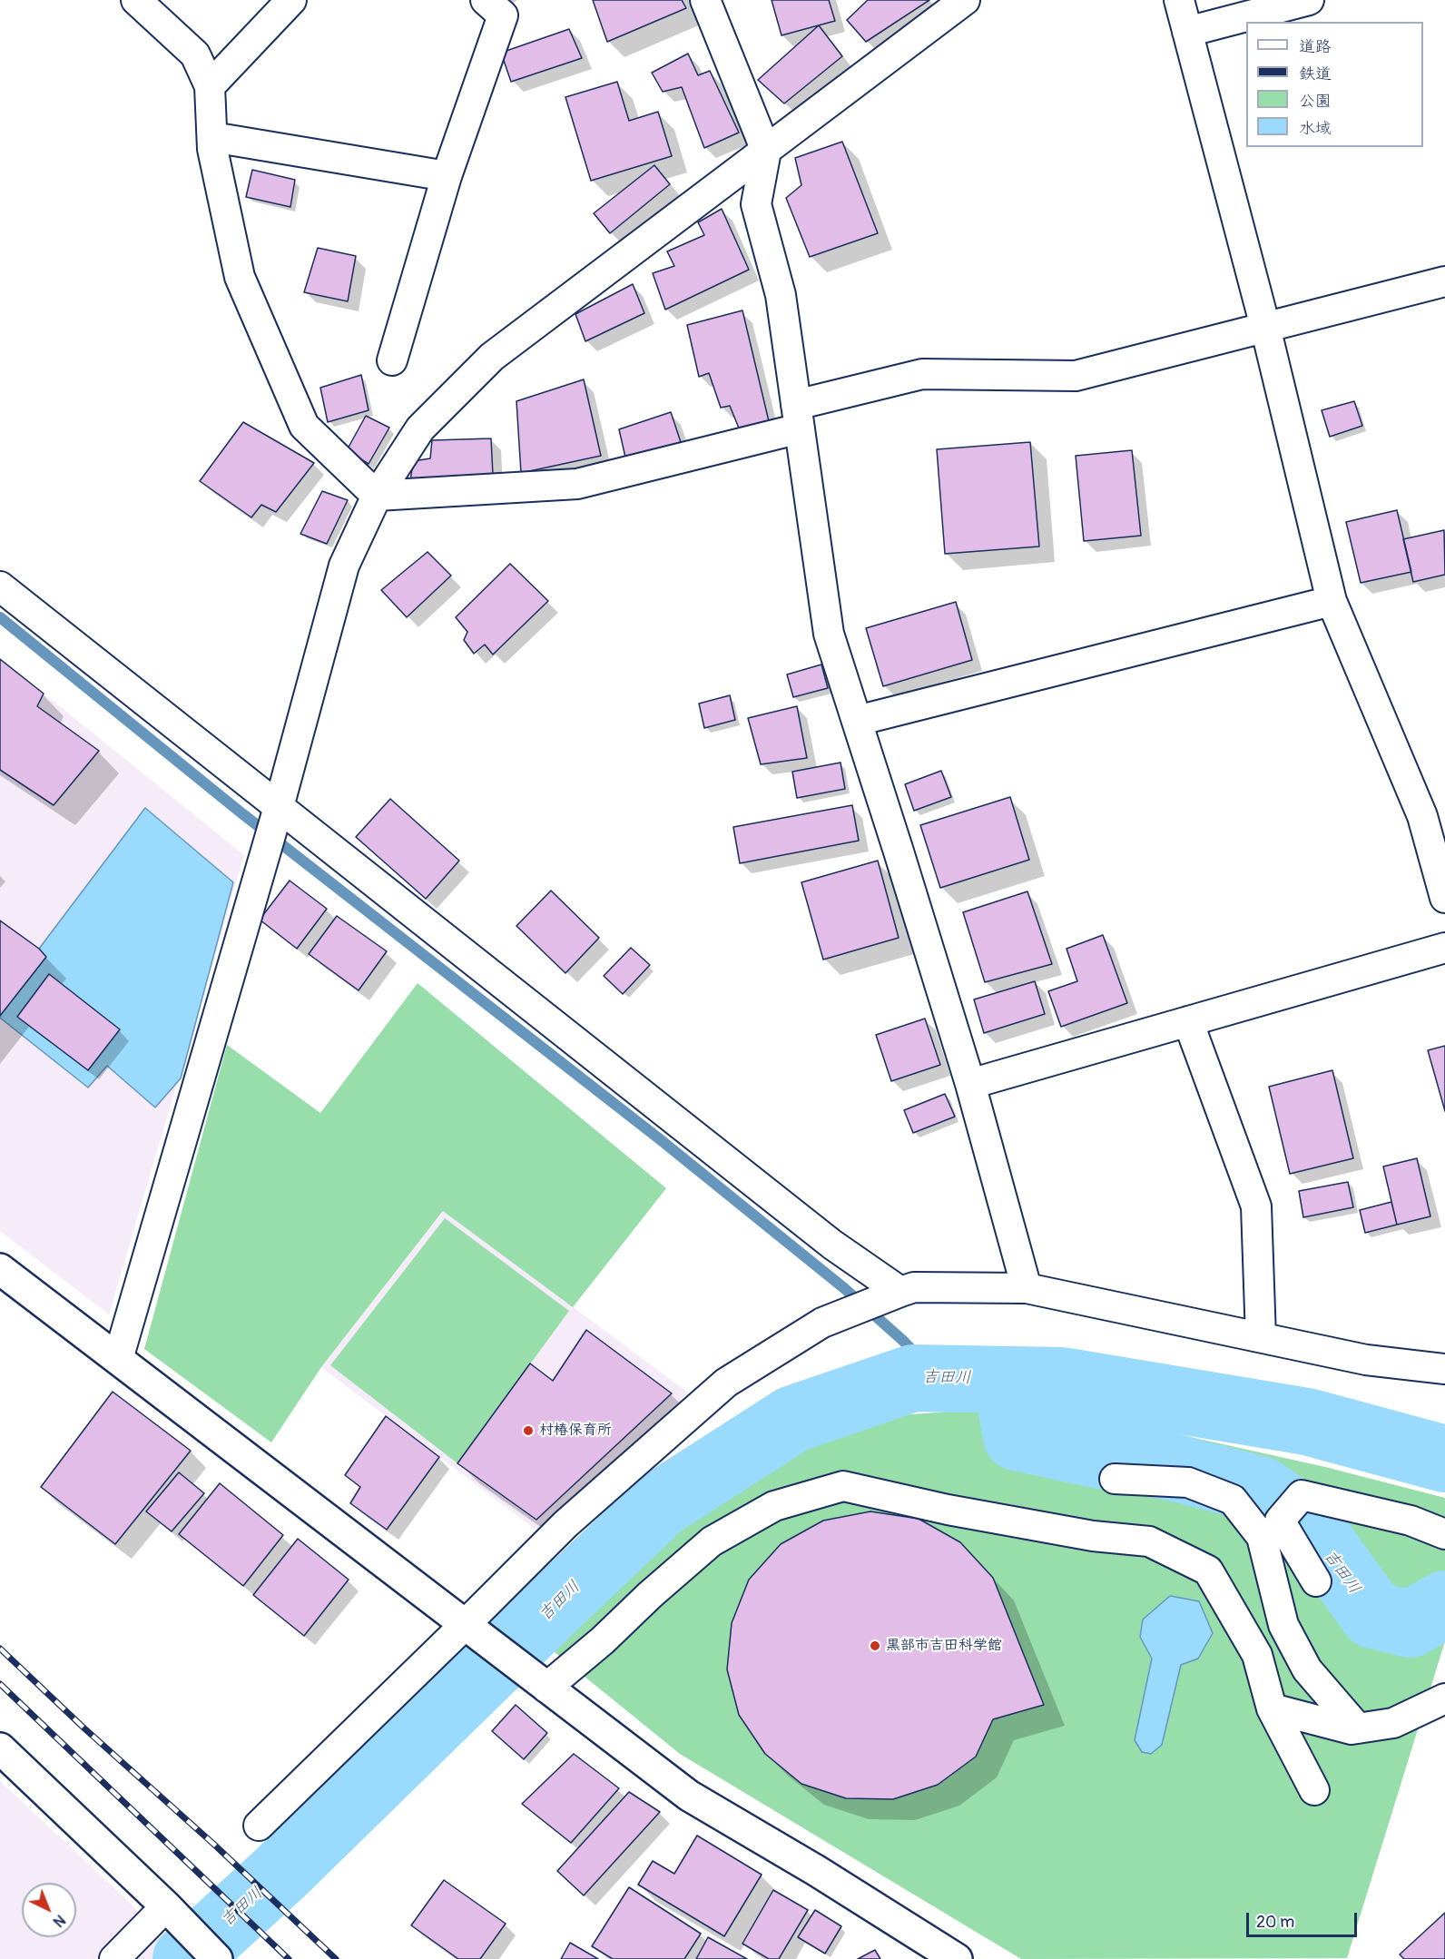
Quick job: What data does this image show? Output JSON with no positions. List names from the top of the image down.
{
  "water": ["吉田川"],
  "places": ["村椿保育所", "黒部市吉田科学館"],
  "legend": [
    "道路",
    "鉄道",
    "公園",
    "水域"
  ],
  "scale_bar": "20 m",
  "north": "bottom right"
}
